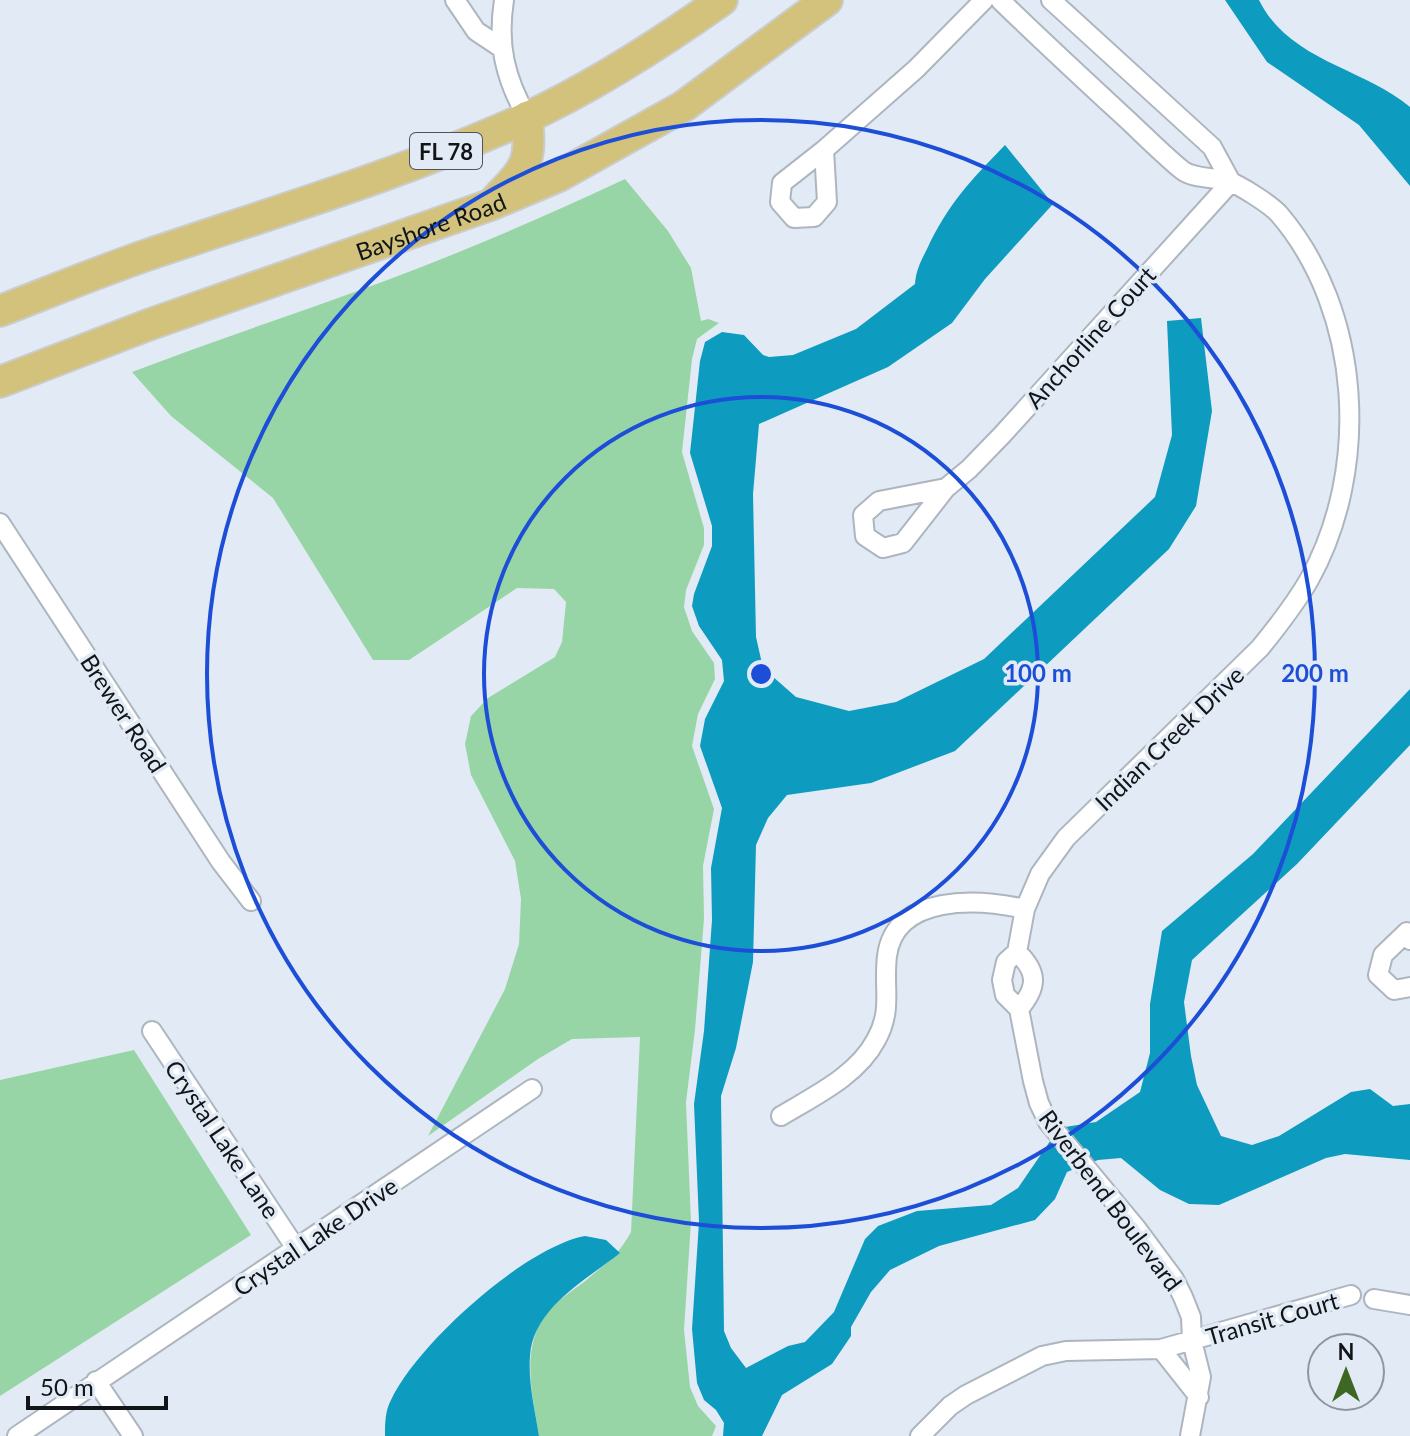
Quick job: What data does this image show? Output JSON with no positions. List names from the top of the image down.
{
  "streets": {
    "main road": ["FL 78", "Bayshore Road"],
    "street": [
      "Anchorline Court",
      "Brewer Road",
      "Indian Creek Drive",
      "Crystal Lake Lane",
      "Riverbend Boulevard",
      "Crystal Lake Drive",
      "Transit Court"
    ]
  },
  "crossings": [
    ["Anchorline Court", "Indian Creek Drive"],
    ["Indian Creek Drive", "Riverbend Boulevard"],
    ["Crystal Lake Lane", "Crystal Lake Drive"],
    ["Riverbend Boulevard", "Transit Court"]
  ],
  "scale_bar": "50 m",
  "north": "top",
  "rings": ["100 m", "200 m"]
}
